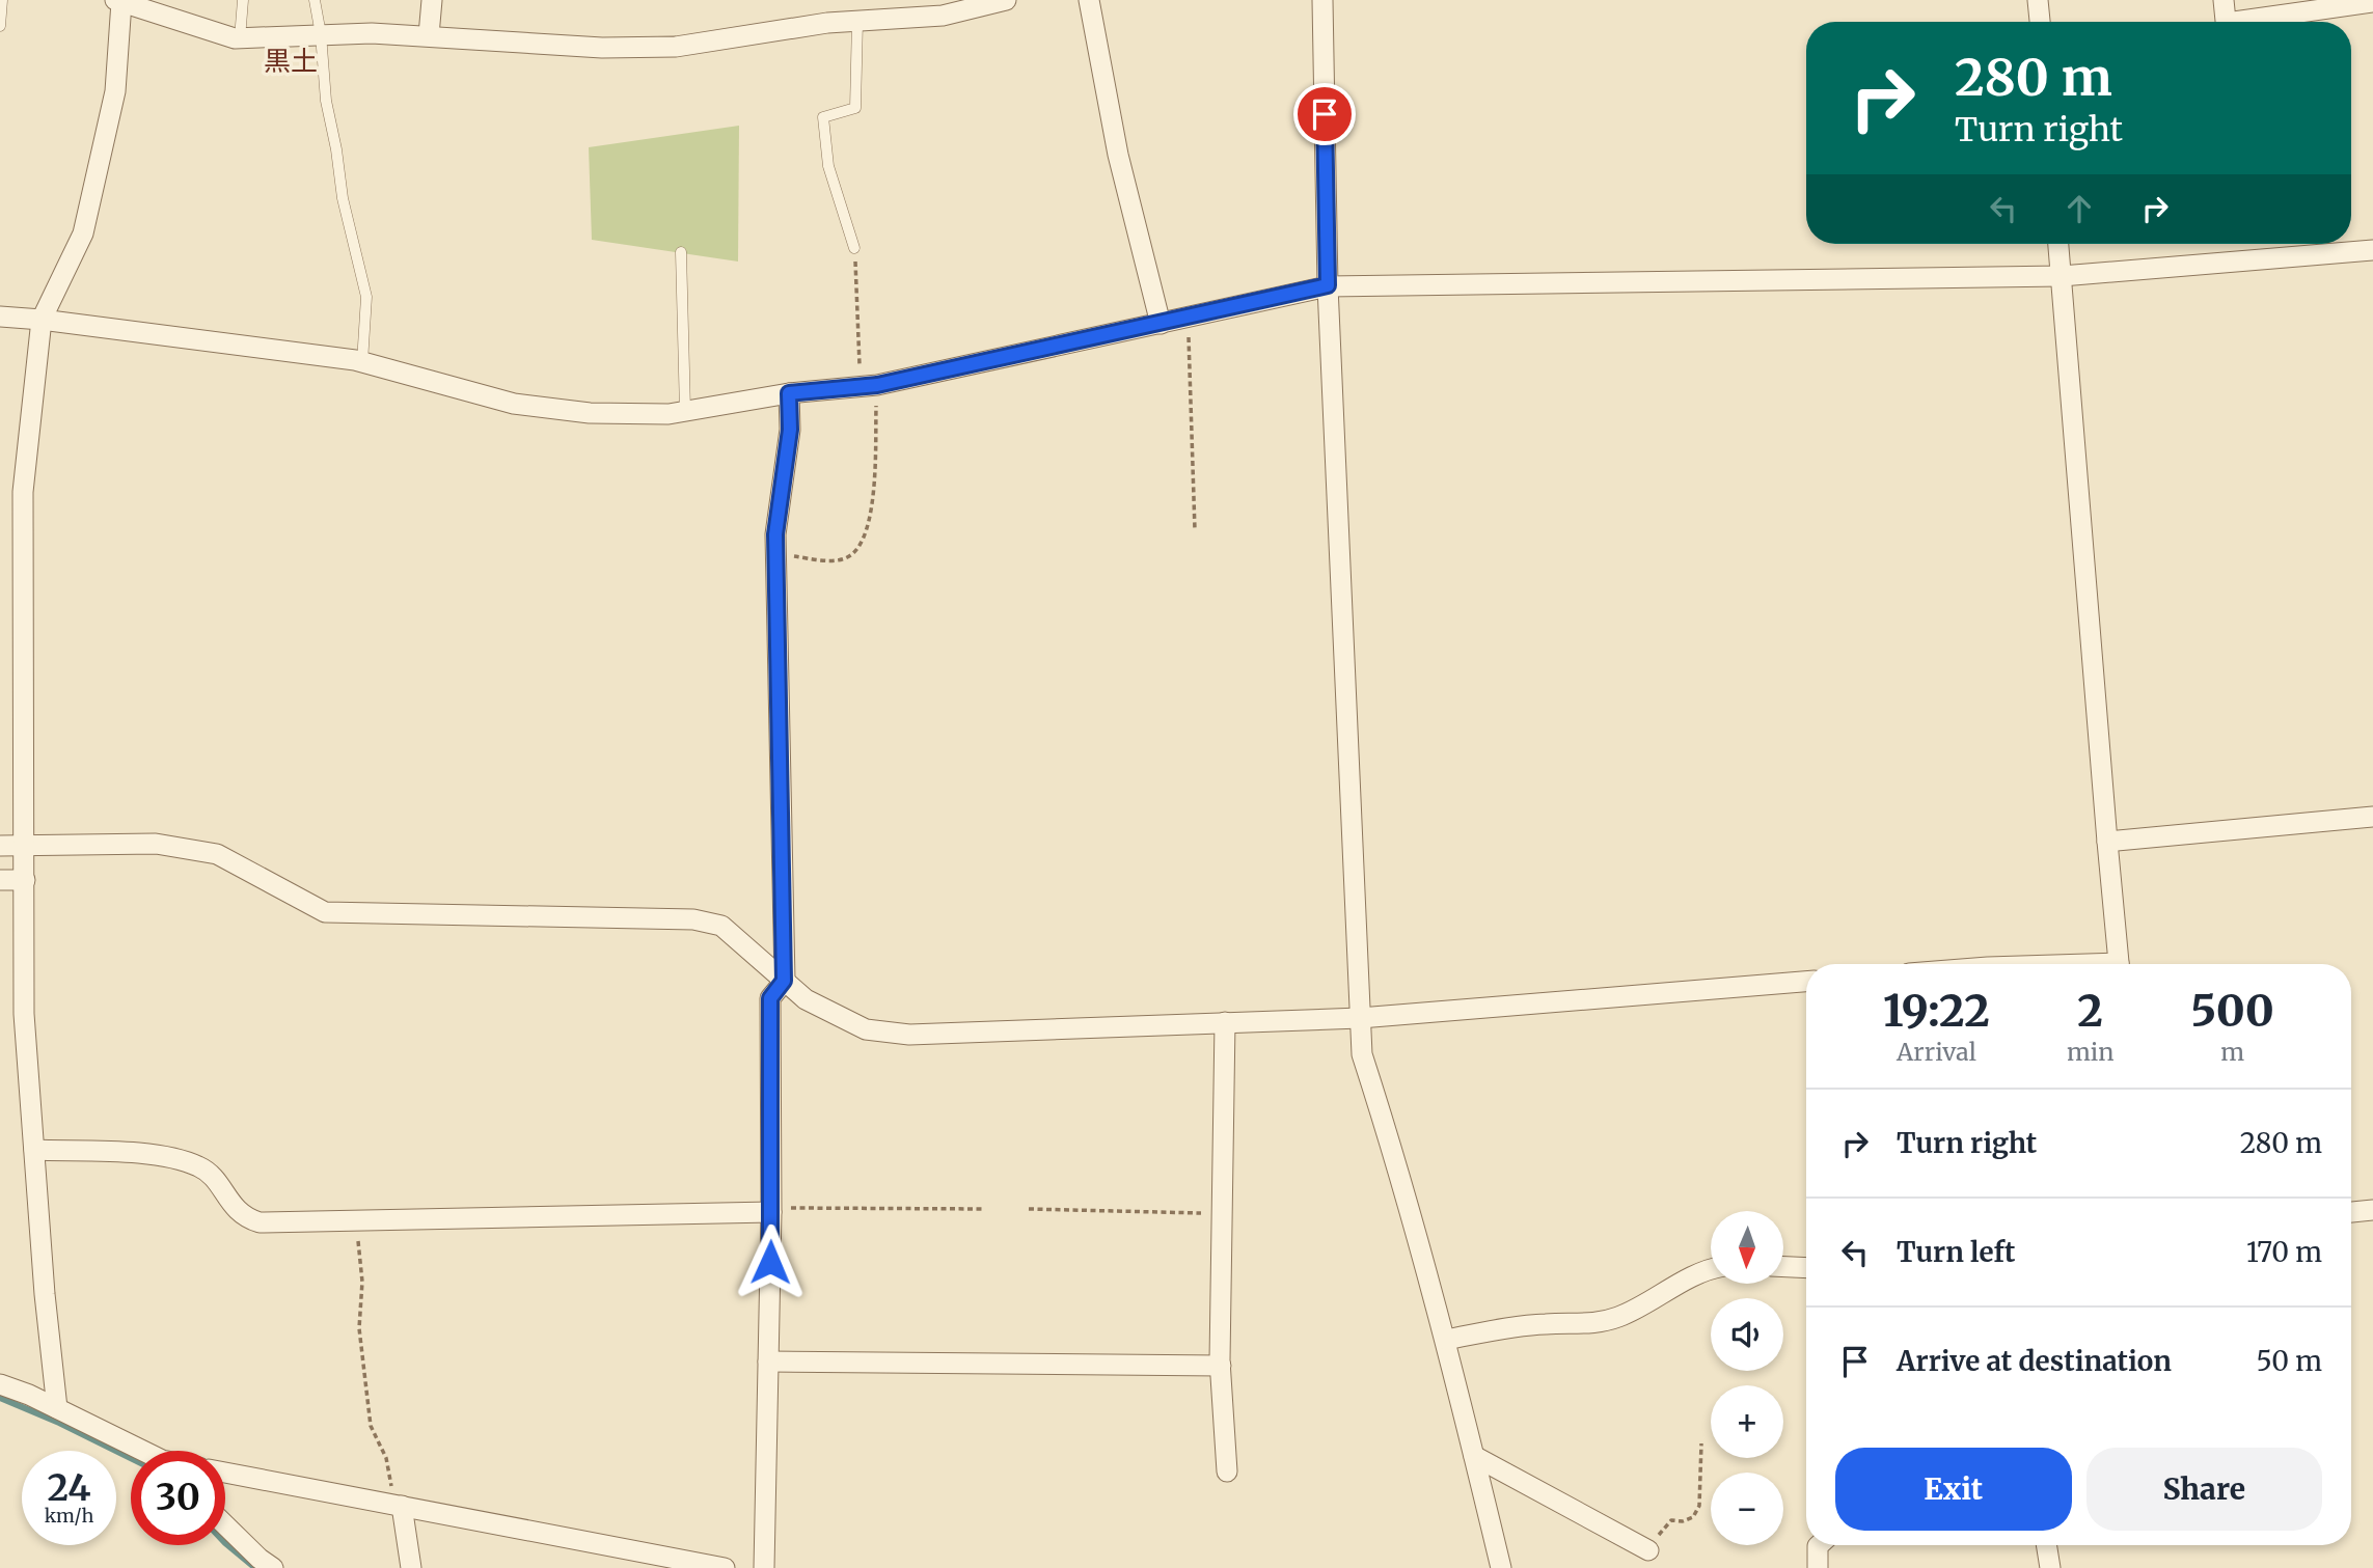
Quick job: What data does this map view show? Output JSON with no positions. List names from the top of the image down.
{
  "districts": ["黒土"],
  "north": "bottom",
  "page": {
    "turn": ["280 m", "Turn right"],
    "eta": [
      "19:22",
      "Arrival",
      "2",
      "min",
      "500",
      "m"
    ],
    "list": [
      {
        "name": "Turn right",
        "value": "280 m"
      },
      {
        "name": "Turn left",
        "value": "170 m"
      },
      {
        "name": "Arrive at destination",
        "value": "50 m"
      }
    ],
    "map_buttons": ["+", "−"],
    "buttons": ["Exit", "Share"],
    "speed": "24 km/h",
    "limit": "30"
  }
}
